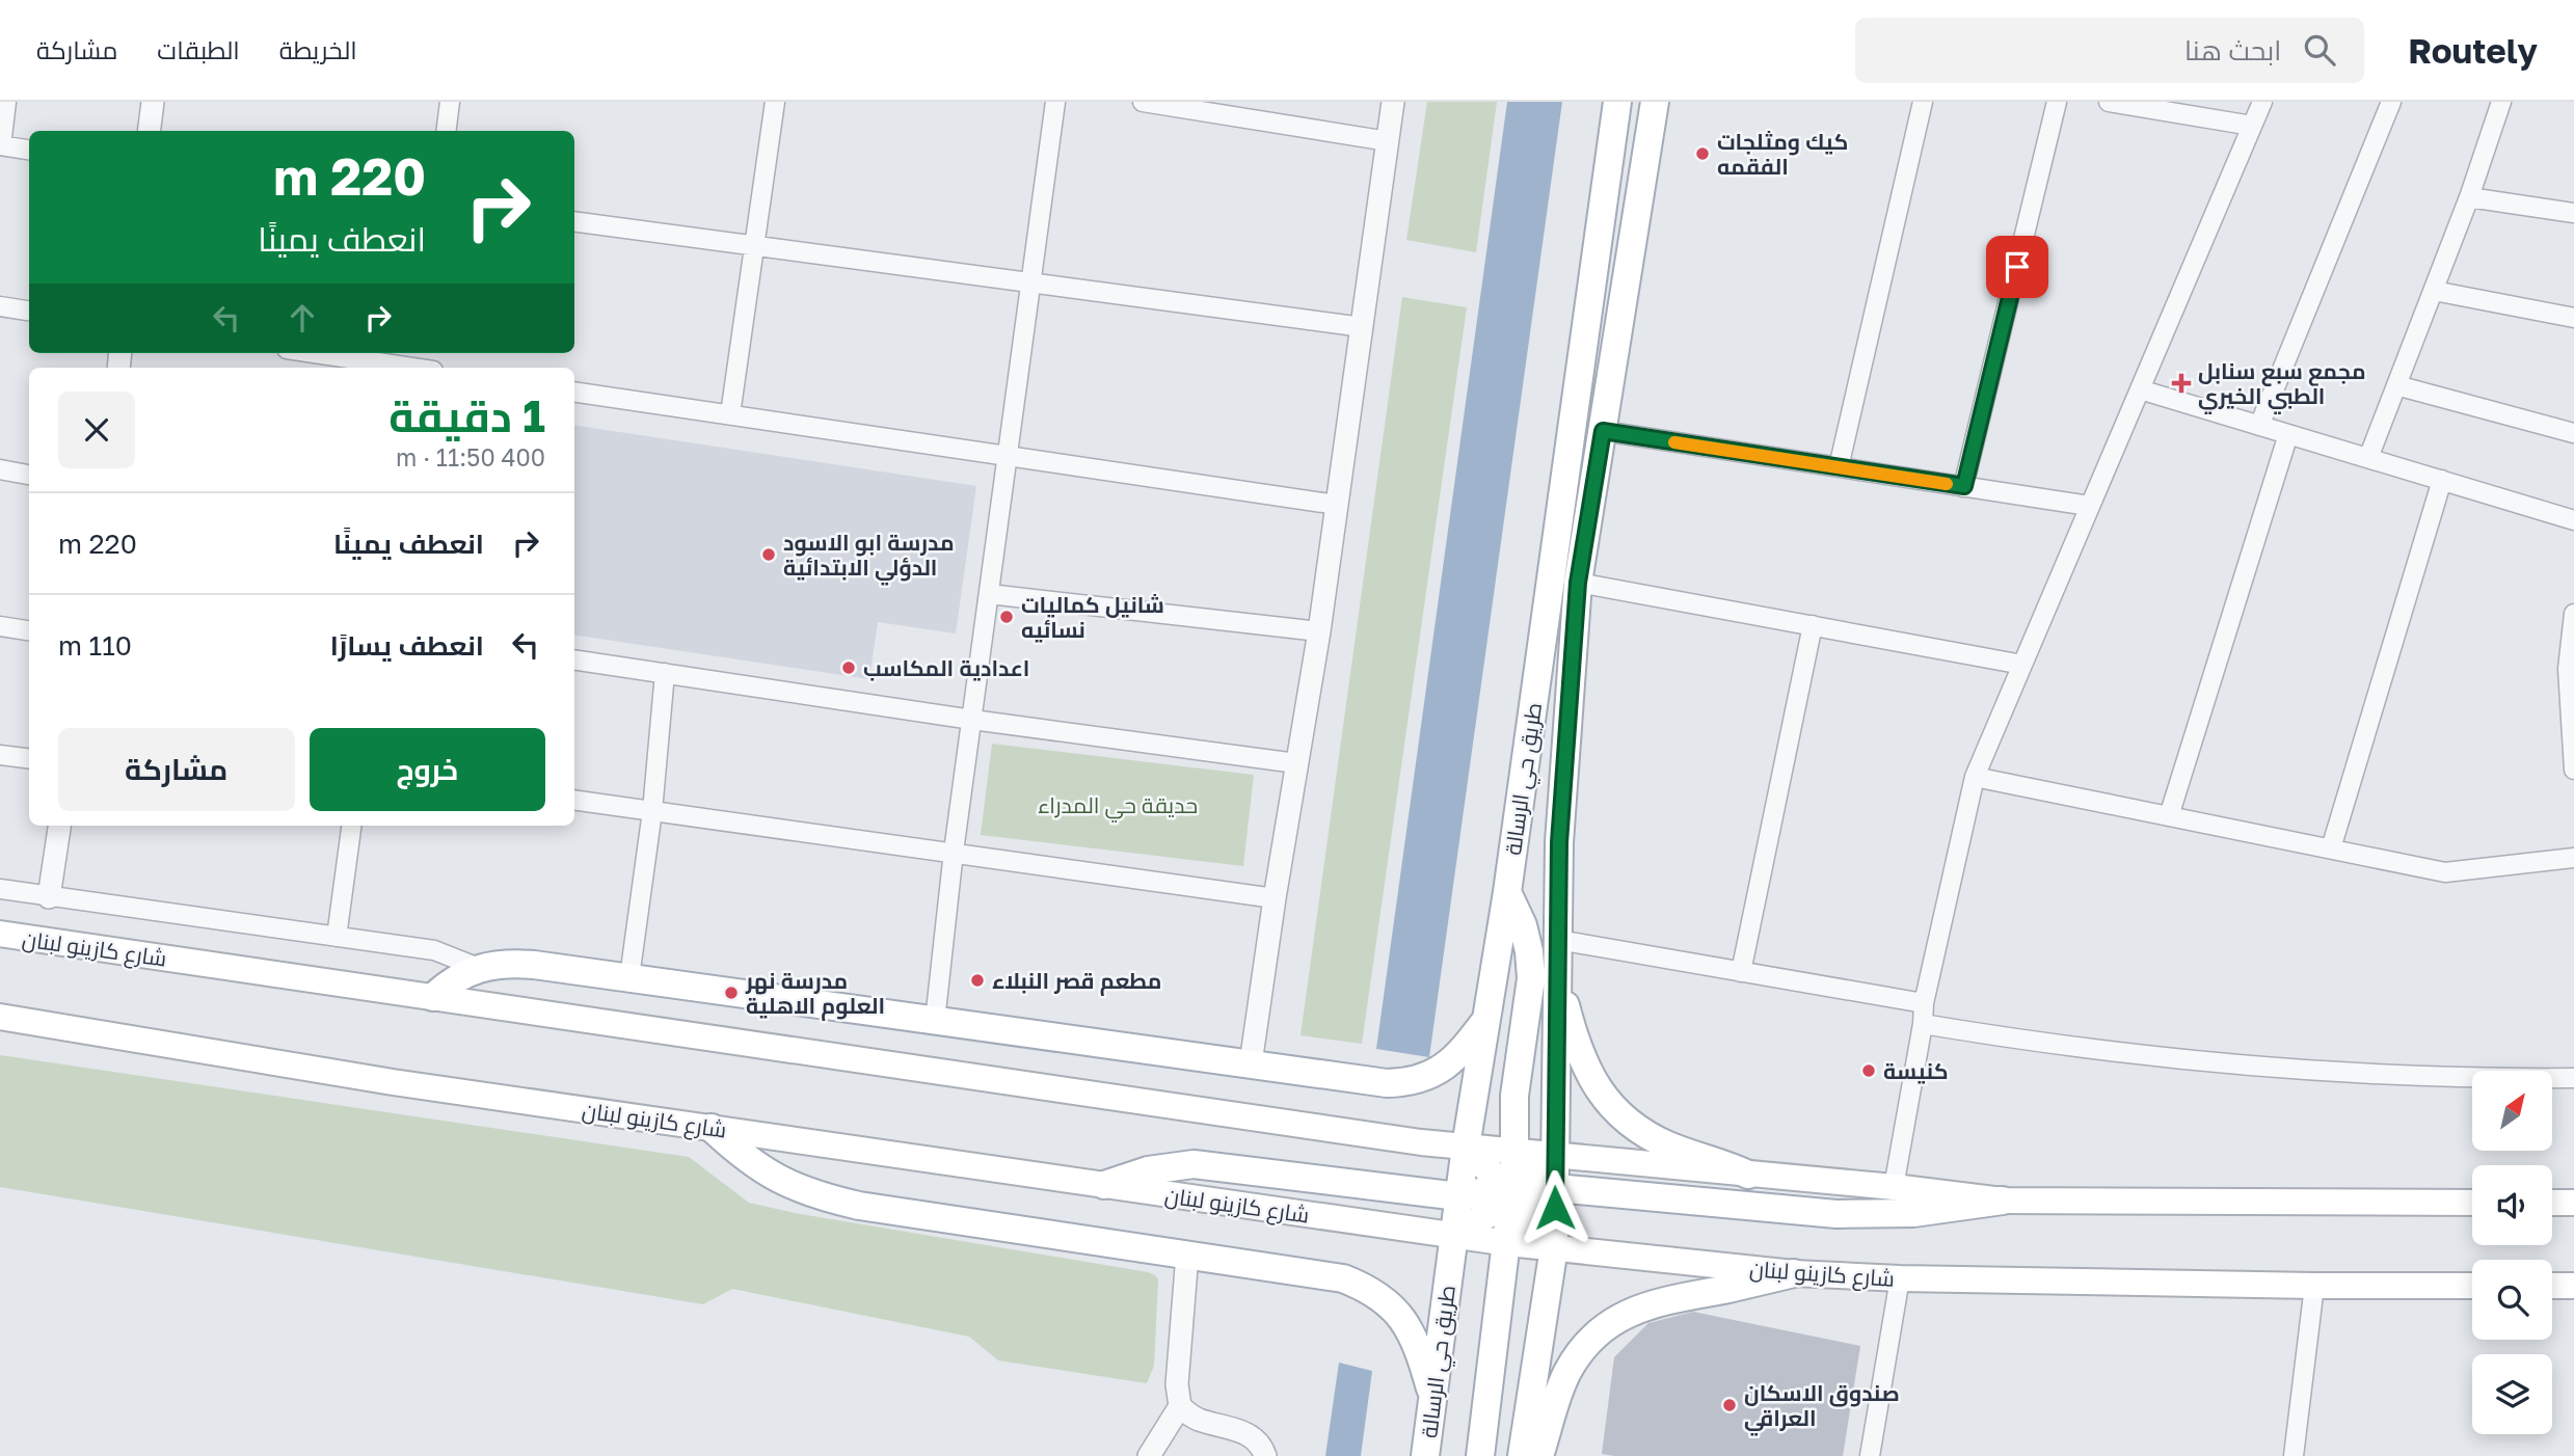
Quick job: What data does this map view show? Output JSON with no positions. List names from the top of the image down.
{
  "streets": {
    "main road": ["طريق حي الرسالة", "شارع كازينو لبنان"]
  },
  "crossings": [
    ["طريق حي الرسالة", "شارع كازينو لبنان"]
  ],
  "parks": ["حديقة حي المدراء"],
  "places": {
    "other": [
      "كيك ومثلجات الفقمه",
      "مدرسة ابو الاسود الدؤلي الابتدائية",
      "شانيل كماليات نسائيه",
      "اعدادية المكاسب",
      "مطعم قصر النبلاء",
      "مدرسة نهر العلوم الاهلية",
      "كنيسة",
      "صندوق الاسكان العراقي"
    ],
    "health": ["مجمع سبع سنابل الطبي الخيري"]
  },
  "north": "top right",
  "page": {
    "header": "Routely",
    "search": "ابحث هنا",
    "nav": ["الخريطة", "الطبقات", "مشاركة"],
    "turn": ["220 m", "انعطف يمينًا"],
    "heading": ["1 دقيقة", "400 m · 11:50"],
    "list": [
      {
        "name": "انعطف يمينًا",
        "value": "220 m"
      },
      {
        "name": "انعطف يسارًا",
        "value": "110 m"
      }
    ],
    "buttons": ["خروج", "مشاركة"]
  }
}
